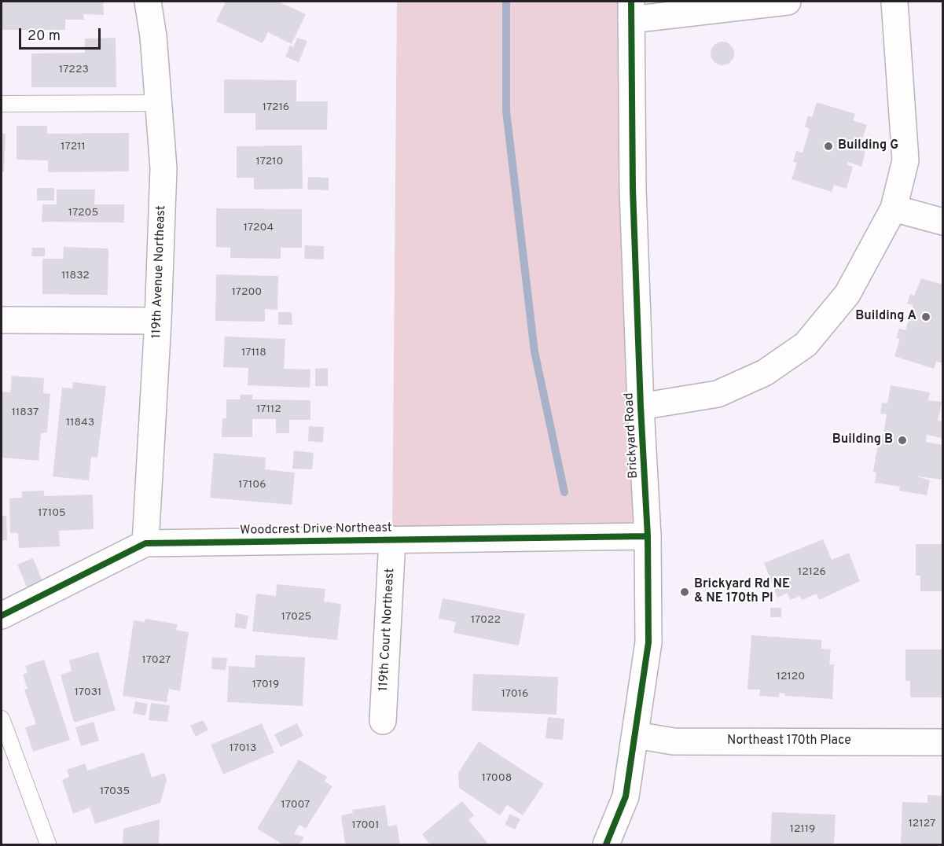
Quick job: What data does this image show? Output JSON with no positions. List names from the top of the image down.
{
  "streets": {
    "street": [
      "119th Avenue Northeast",
      "Brickyard Road",
      "Woodcrest Drive Northeast",
      "119th Court Northeast",
      "Northeast 170th Place"
    ]
  },
  "crossings": [
    ["119th Avenue Northeast", "Woodcrest Drive Northeast"],
    ["Brickyard Road", "Woodcrest Drive Northeast"],
    ["Brickyard Road", "Northeast 170th Place"],
    ["Woodcrest Drive Northeast", "119th Court Northeast"]
  ],
  "places": [
    "Building G",
    "Building A",
    "Building B",
    "Brickyard Rd NE & NE 170th Pl"
  ],
  "house_numbers": [
    "17223",
    "17216",
    "17211",
    "17210",
    "17205",
    "17204",
    "11832",
    "17200",
    "17118",
    "17112",
    "11837",
    "11843",
    "17106",
    "17105",
    "12126",
    "17025",
    "17022",
    "17027",
    "12120",
    "17019",
    "17031",
    "17016",
    "17013",
    "17008",
    "17035",
    "17007",
    "12127",
    "17001",
    "12119"
  ],
  "scale_bar": "20 m"
}
